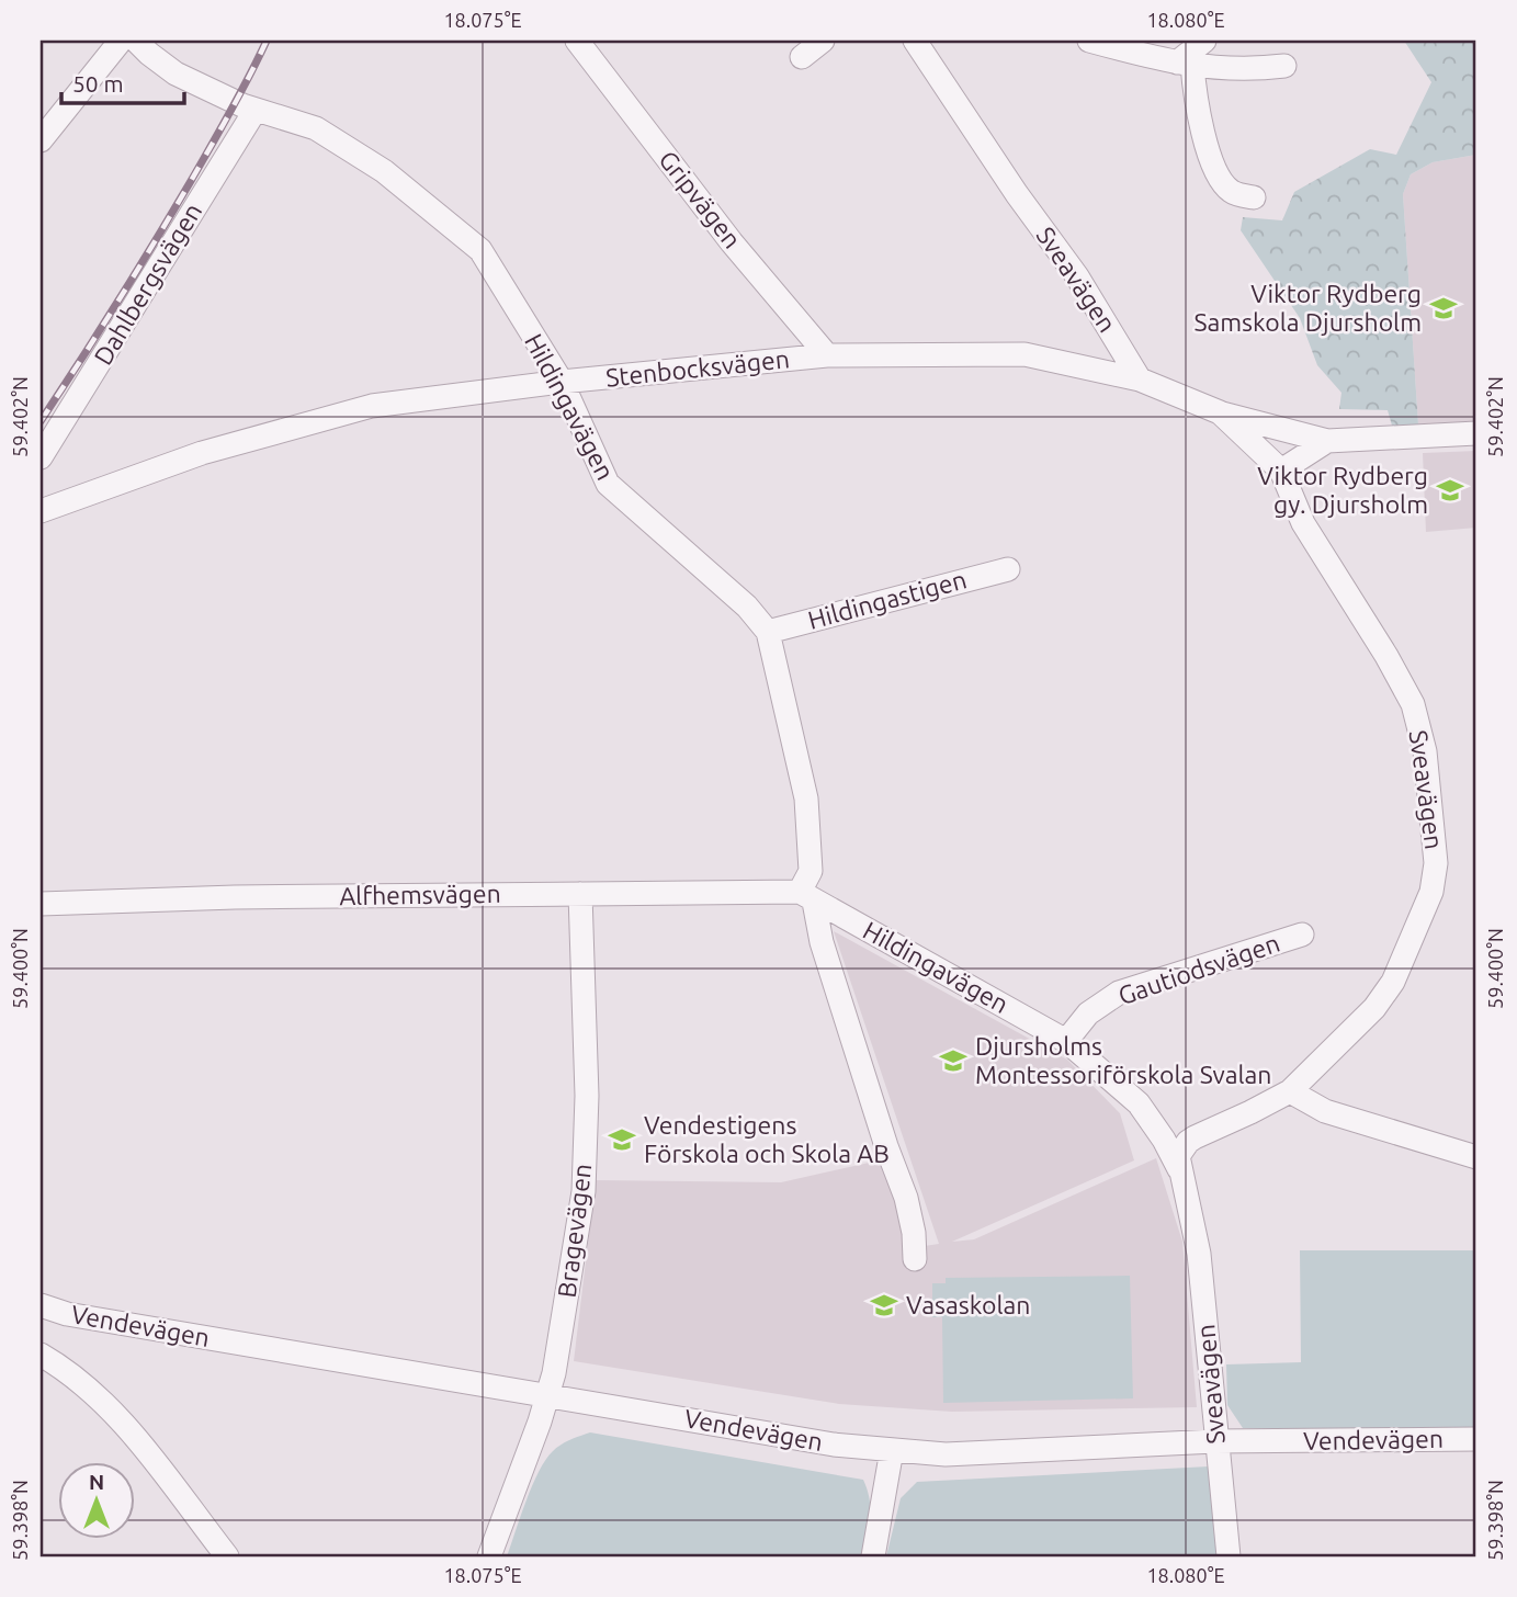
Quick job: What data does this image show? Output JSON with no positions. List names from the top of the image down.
{
  "streets": {
    "street": [
      "Gripvägen",
      "Sveavägen",
      "Dahlbergsvägen",
      "Stenbocksvägen",
      "Hildingavägen",
      "Hildingastigen",
      "Alfhemsvägen",
      "Gautiodsvägen",
      "Bragevägen",
      "Vendevägen"
    ]
  },
  "crossings": [
    ["Gripvägen", "Stenbocksvägen"],
    ["Sveavägen", "Stenbocksvägen"],
    ["Sveavägen", "Hildingavägen"],
    ["Sveavägen", "Vendevägen"],
    ["Dahlbergsvägen", "Hildingavägen"],
    ["Stenbocksvägen", "Hildingavägen"],
    ["Hildingavägen", "Hildingastigen"],
    ["Hildingavägen", "Alfhemsvägen"],
    ["Hildingavägen", "Gautiodsvägen"],
    ["Alfhemsvägen", "Bragevägen"],
    ["Bragevägen", "Vendevägen"]
  ],
  "places": {
    "school or university": [
      "Viktor Rydberg Samskola Djursholm",
      "Viktor Rydberg gy. Djursholm",
      "Djursholms Montessoriförskola Svalan",
      "Vendestigens Förskola och Skola AB",
      "Vasaskolan"
    ]
  },
  "scale_bar": "50 m",
  "north": "top",
  "coordinates": [
    "18.075°E",
    "18.080°E",
    "59.402°N",
    "59.400°N",
    "59.398°N"
  ]
}
